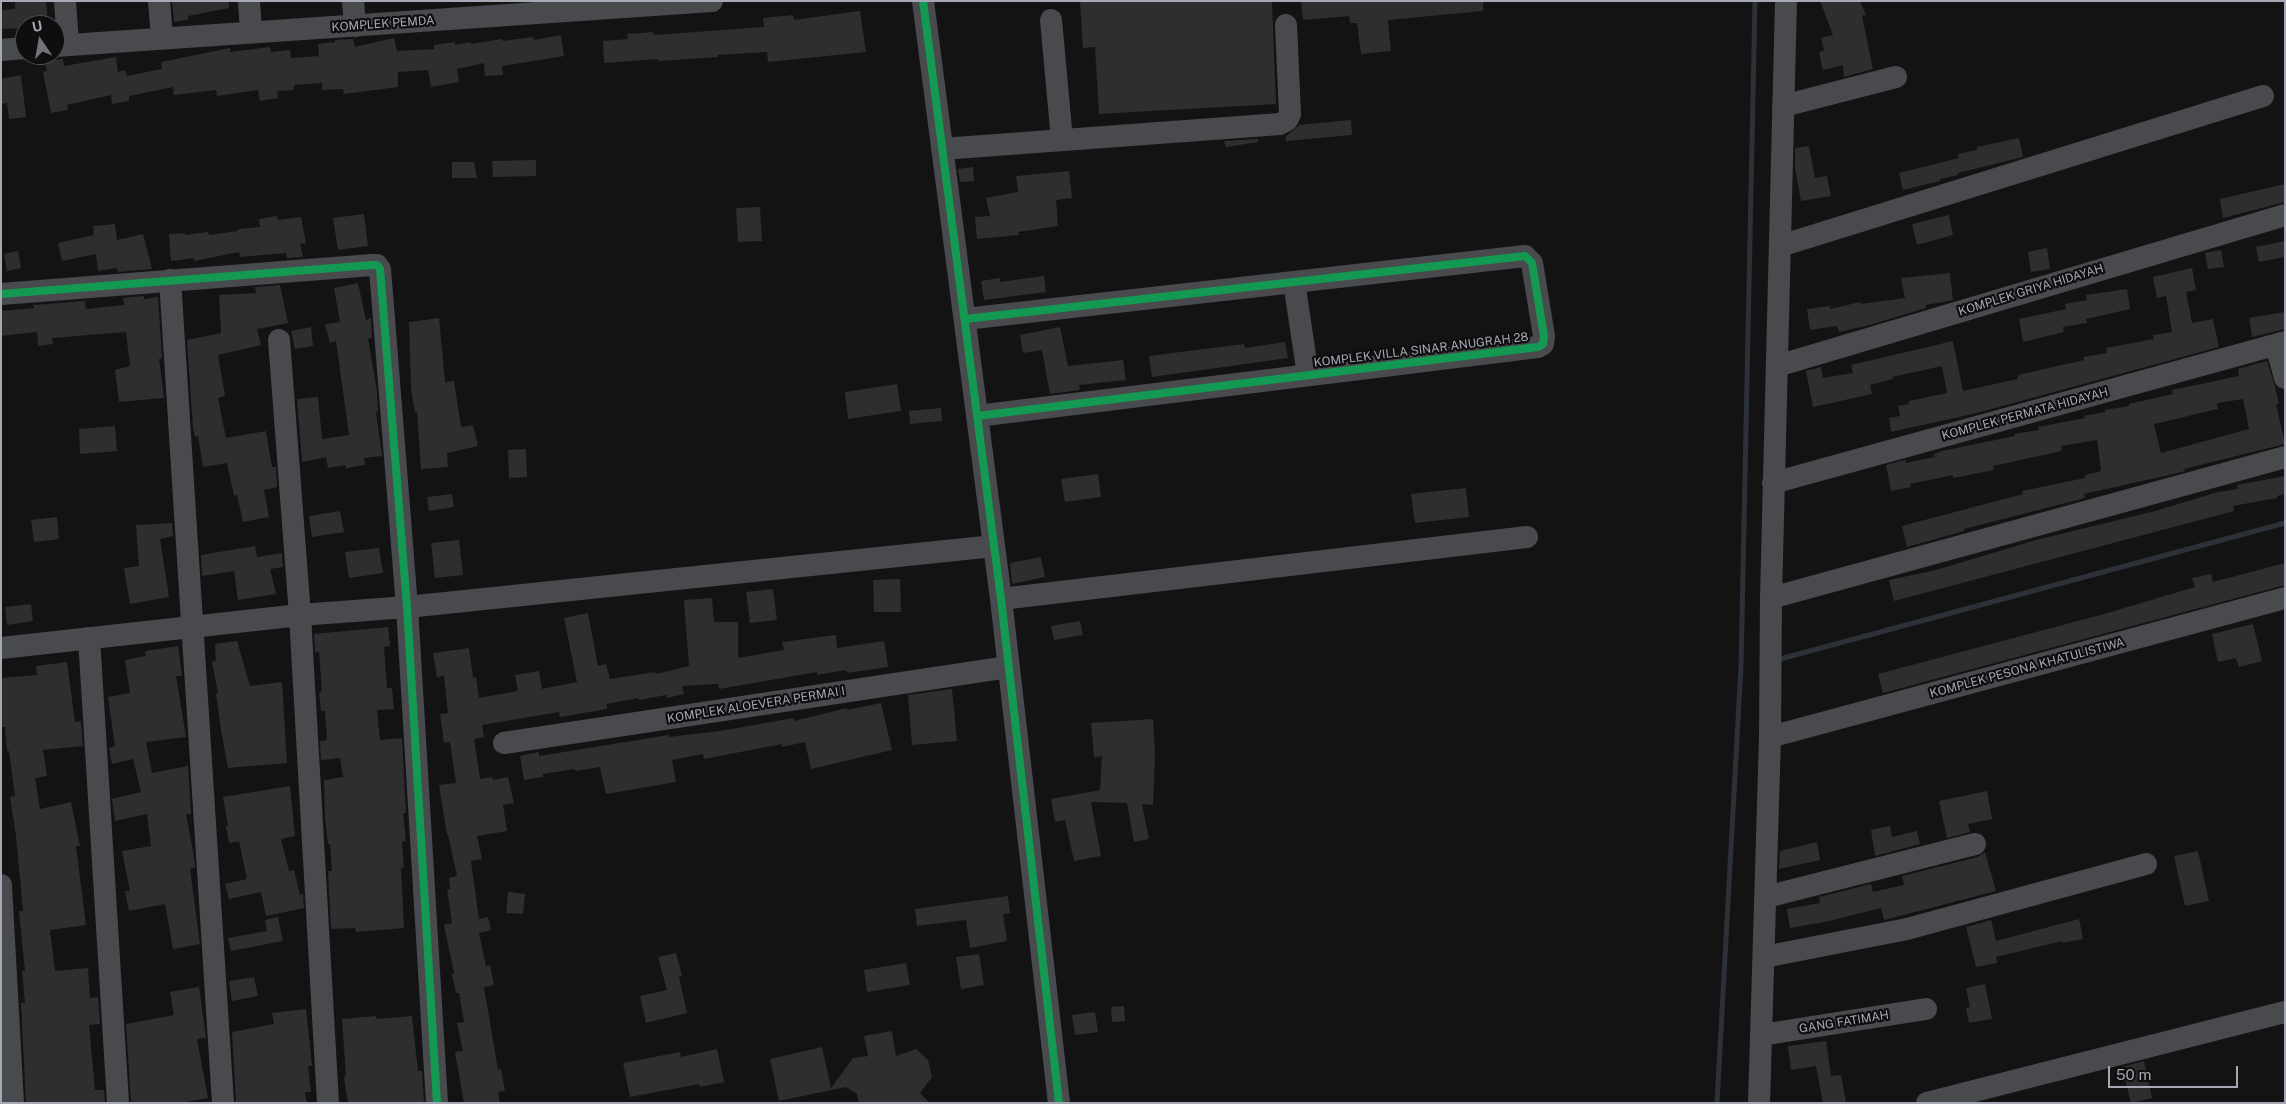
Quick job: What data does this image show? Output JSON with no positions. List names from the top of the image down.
{
  "streets": {
    "street": [
      "KOMPLEK PEMDA",
      "KOMPLEK GRIYA HIDAYAH",
      "KOMPLEK VILLA SINAR ANUGRAH 28",
      "KOMPLEK PERMATA HIDAYAH",
      "KOMPLEK PESONA KHATULISTIWA",
      "KOMPLEK ALOEVERA PERMAI I",
      "GANG FATIMAH"
    ]
  },
  "scale_bar": "50 m",
  "north": "top"
}
